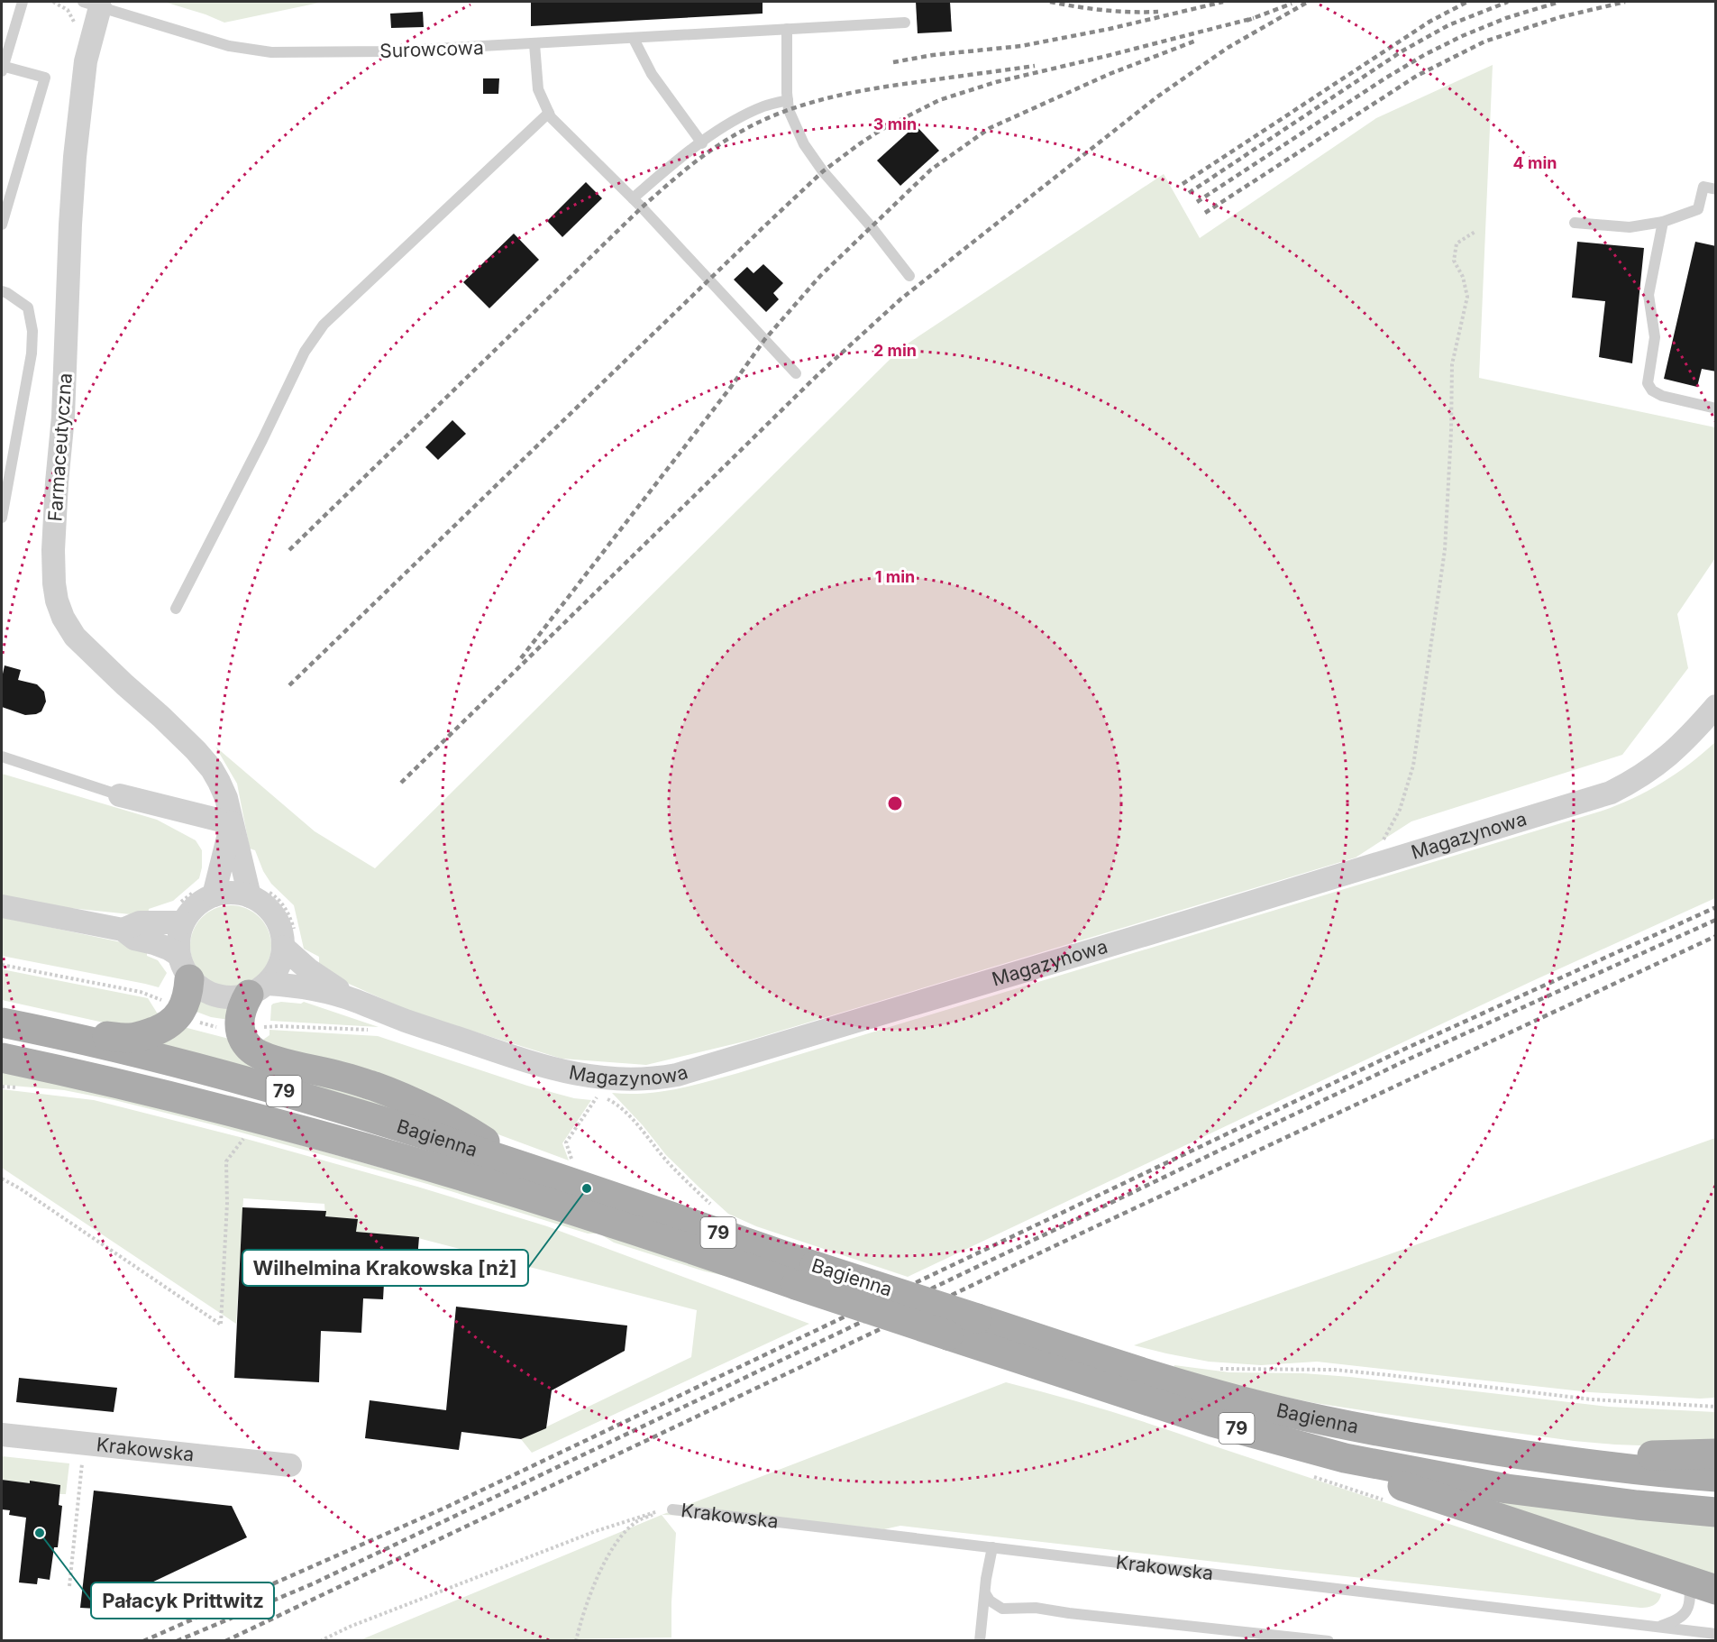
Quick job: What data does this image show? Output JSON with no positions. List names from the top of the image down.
{
  "streets": {
    "main road": ["79", "Bagienna"],
    "street": ["Farmaceutyczna", "Magazynowa", "Krakowska"],
    "lane": ["Surowcowa"]
  },
  "crossings": [
    ["Surowcowa", "Farmaceutyczna"],
    ["Farmaceutyczna", "Magazynowa"]
  ],
  "places": ["Wilhelmina Krakowska [nż]", "Pałacyk Prittwitz"],
  "rings": [
    "3 min",
    "4 min",
    "2 min",
    "1 min"
  ]
}
